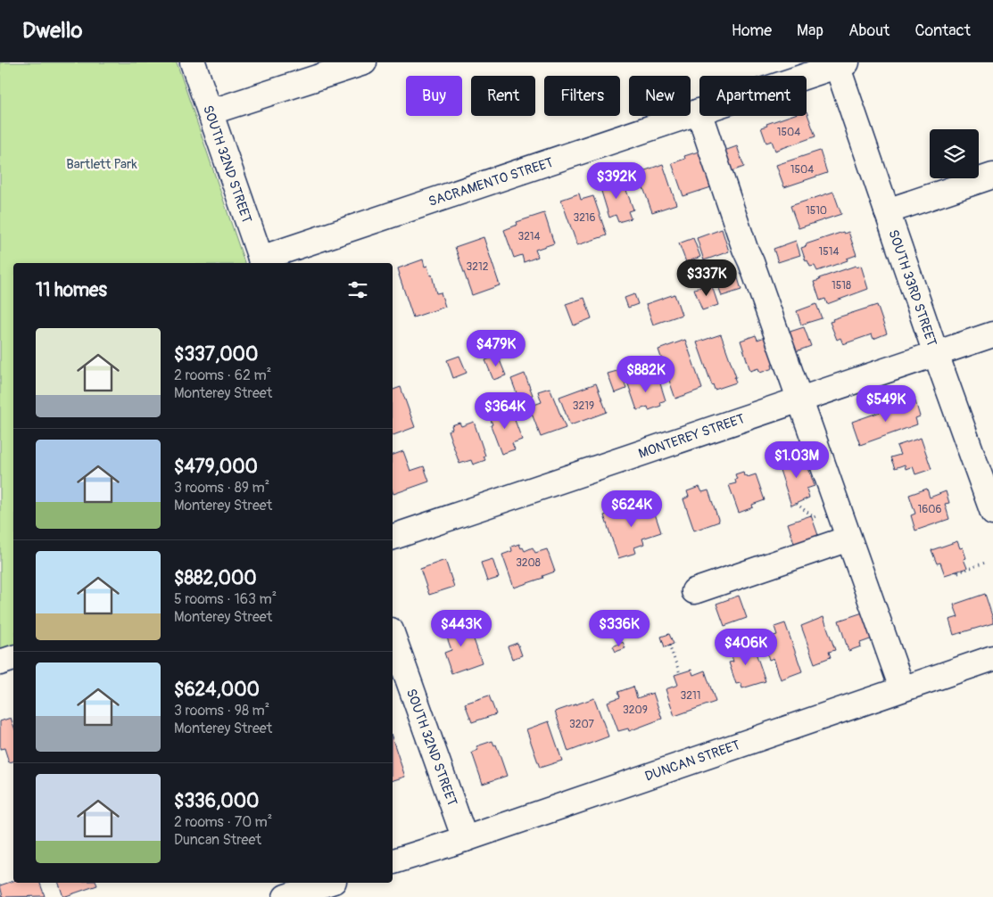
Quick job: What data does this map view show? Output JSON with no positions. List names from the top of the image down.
{
  "streets": {
    "street": [
      "SOUTH 32ND STREET",
      "SACRAMENTO STREET",
      "SOUTH 33RD STREET",
      "MONTEREY STREET",
      "DUNCAN STREET"
    ]
  },
  "crossings": [
    ["SOUTH 32ND STREET", "SACRAMENTO STREET"],
    ["SOUTH 32ND STREET", "DUNCAN STREET"],
    ["SACRAMENTO STREET", "SOUTH 33RD STREET"],
    ["SOUTH 33RD STREET", "MONTEREY STREET"]
  ],
  "parks": ["Bartlett Park"],
  "house_numbers": [
    "1504",
    "1504",
    "1510",
    "3216",
    "3214",
    "1514",
    "3212",
    "1518",
    "3219",
    "1606",
    "3208",
    "3211",
    "3209",
    "3207"
  ],
  "page": {
    "header": "Dwello",
    "nav": [
      "Home",
      "Map",
      "About",
      "Contact"
    ],
    "chip": [
      "Buy",
      "Rent",
      "Filters",
      "New",
      "Apartment"
    ],
    "price": [
      "$392K",
      "$337K",
      "$479K",
      "$882K",
      "$549K",
      "$364K",
      "$1.03M",
      "$624K",
      "$443K",
      "$336K",
      "$406K"
    ],
    "heading": "11 homes",
    "list": [
      {
        "name": "$337,000",
        "note": "2 rooms · 62 m² · Monterey Street"
      },
      {
        "name": "$479,000",
        "note": "3 rooms · 89 m² · Monterey Street"
      },
      {
        "name": "$882,000",
        "note": "5 rooms · 163 m² · Monterey Street"
      },
      {
        "name": "$624,000",
        "note": "3 rooms · 98 m² · Monterey Street"
      },
      {
        "name": "$336,000",
        "note": "2 rooms · 70 m² · Duncan Street"
      }
    ]
  }
}
